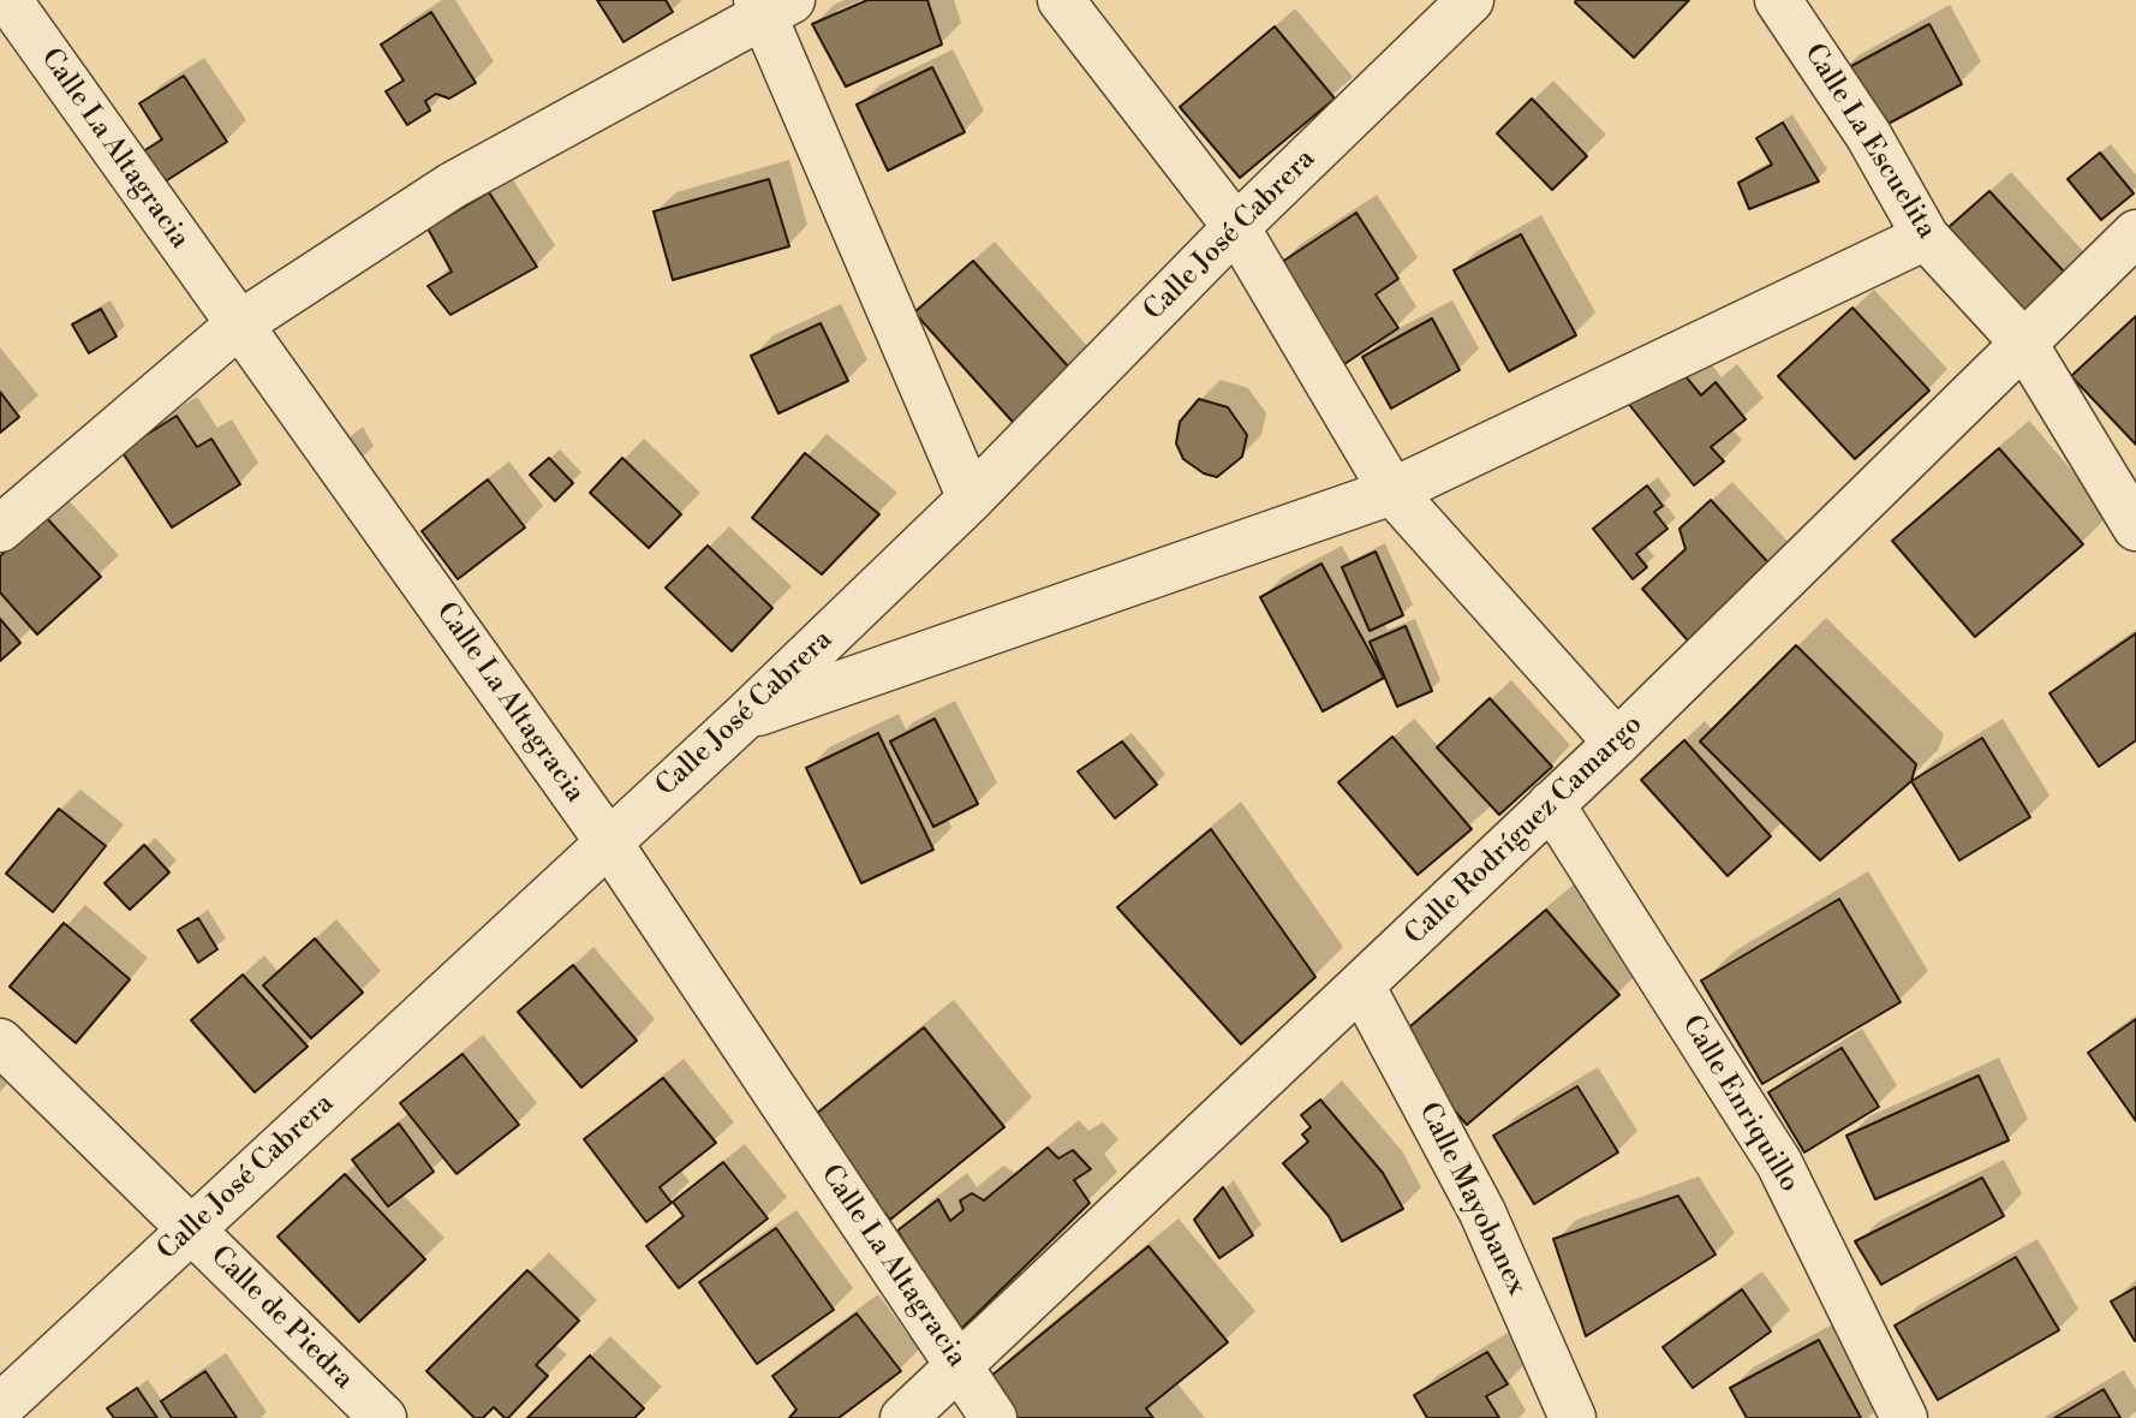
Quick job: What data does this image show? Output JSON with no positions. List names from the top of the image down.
{
  "streets": {
    "street": [
      "Calle La Escuelita",
      "Calle La Altagracia",
      "Calle José Cabrera",
      "Calle Rodríguez Camargo",
      "Calle Enriquillo",
      "Calle Mayobanex",
      "Calle de Piedra"
    ]
  },
  "crossings": [
    ["Calle La Escuelita", "Calle Rodríguez Camargo"],
    ["Calle La Altagracia", "Calle José Cabrera"],
    ["Calle La Altagracia", "Calle Rodríguez Camargo"],
    ["Calle José Cabrera", "Calle de Piedra"],
    ["Calle Rodríguez Camargo", "Calle Enriquillo"],
    ["Calle Rodríguez Camargo", "Calle Mayobanex"]
  ]
}
